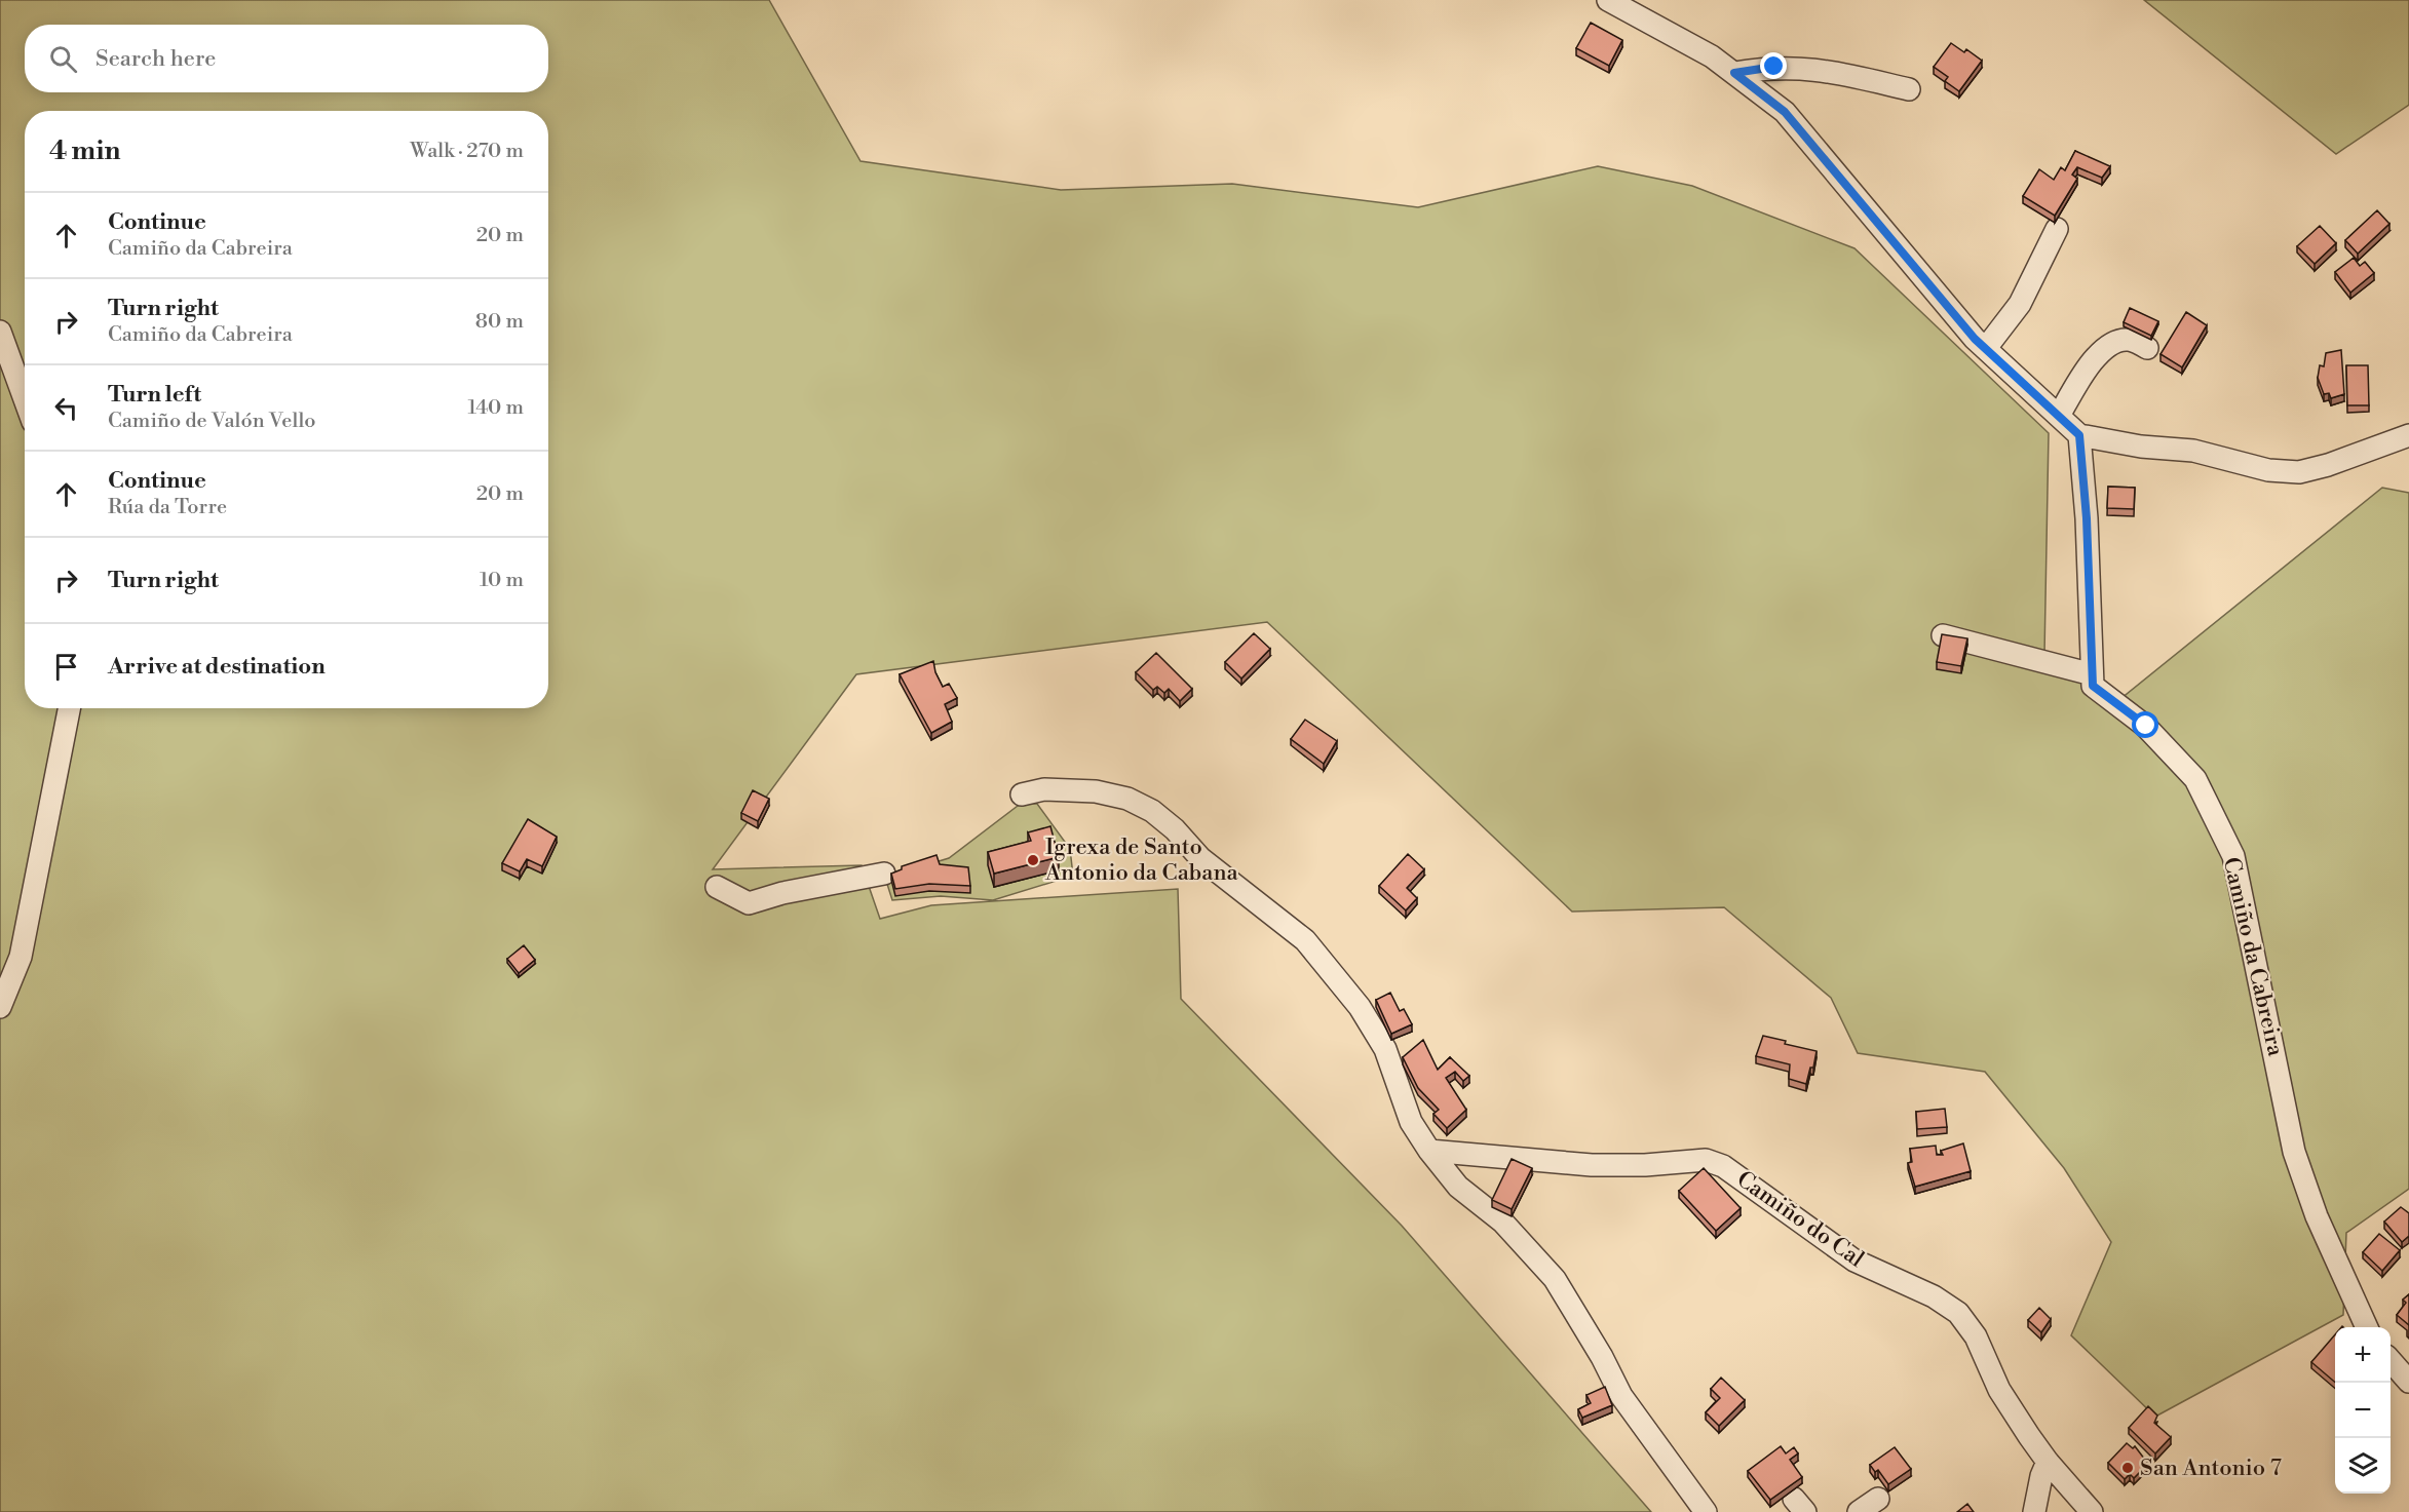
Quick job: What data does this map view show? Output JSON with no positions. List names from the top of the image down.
{
  "streets": {
    "street": ["Camiño da Cabreira", "Camiño do Cal"]
  },
  "places": ["Igrexa de Santo Antonio da Cabana", "San Antonio 7"],
  "page": {
    "search": "Search here",
    "heading": ["4 min", "Walk · 270 m"],
    "list": [
      ["Continue", "Camiño da Cabreira", "20 m"],
      ["Turn right", "Camiño da Cabreira", "80 m"],
      ["Turn left", "Camiño de Valón Vello", "140 m"],
      ["Continue", "Rúa da Torre", "20 m"],
      ["Turn right", "10 m"],
      "Arrive at destination"
    ],
    "map_buttons": ["+", "−"]
  }
}
